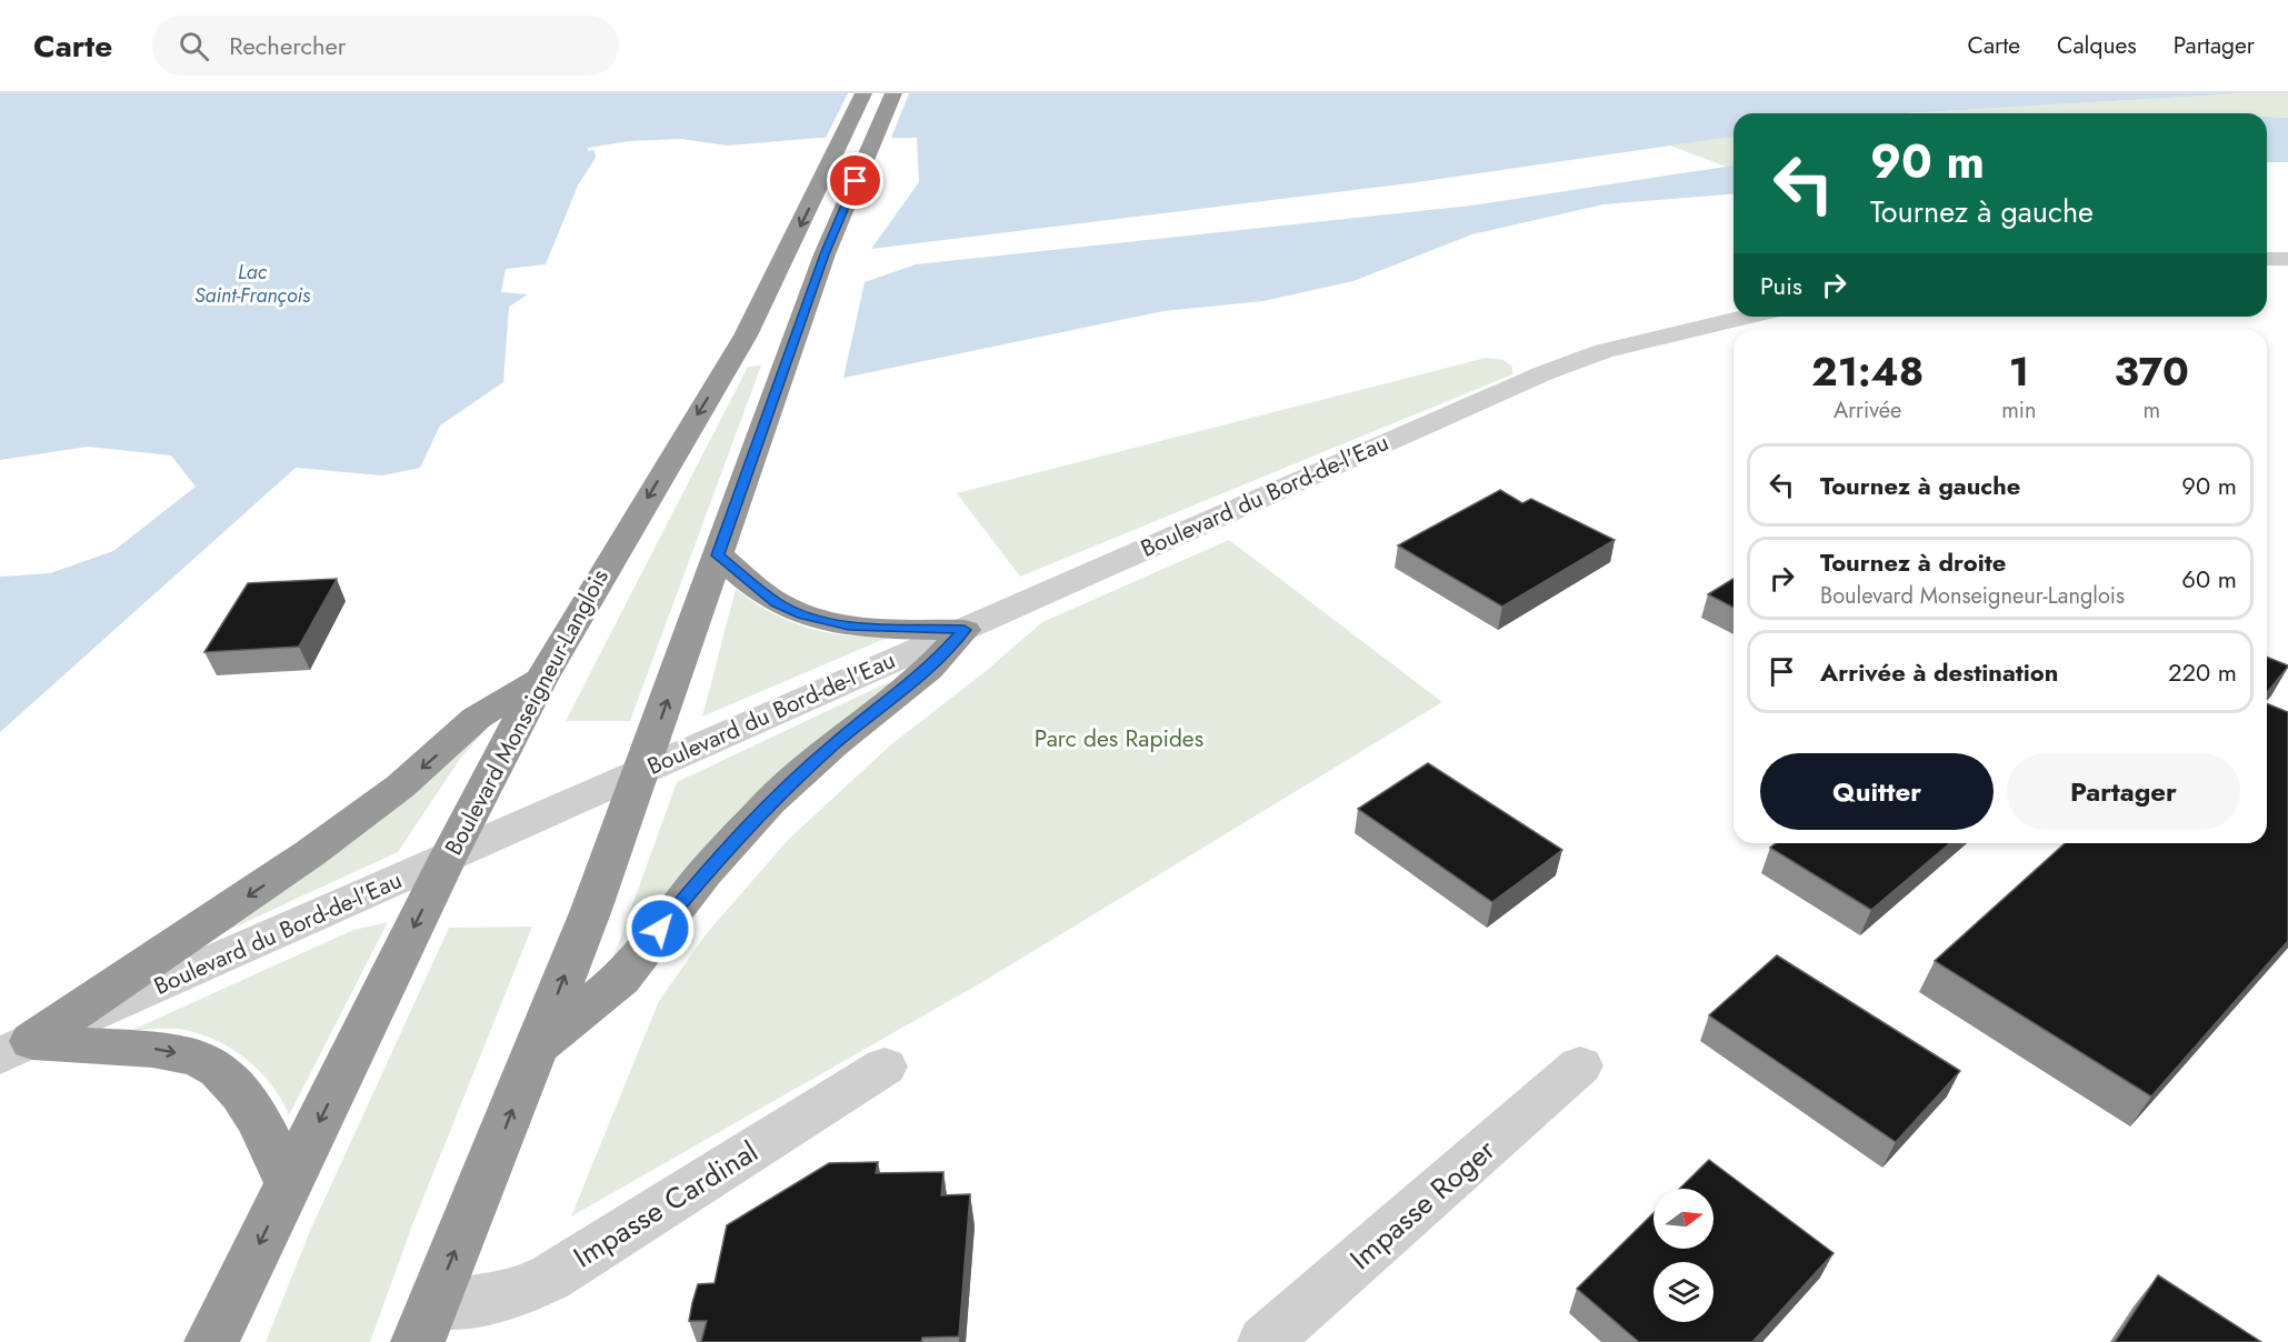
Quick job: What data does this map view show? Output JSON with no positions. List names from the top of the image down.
{
  "streets": {
    "highway": ["Boulevard Monseigneur-Langlois"],
    "street": ["Boulevard du Bord-de-l'Eau", "Impasse Cardinal", "Impasse Roger"]
  },
  "crossings": [
    ["Boulevard du Bord-de-l'Eau", "Boulevard Monseigneur-Langlois"],
    ["Boulevard Monseigneur-Langlois", "Impasse Cardinal"]
  ],
  "water": ["Lac Saint-François"],
  "parks": ["Parc des Rapides"],
  "north": "right",
  "page": {
    "header": "Carte",
    "search": "Rechercher",
    "nav": ["Carte", "Calques", "Partager"],
    "turn": ["90 m", "Tournez à gauche"],
    "then": "Puis",
    "eta": [
      "21:48",
      "Arrivée",
      "1",
      "min",
      "370",
      "m"
    ],
    "list": [
      {
        "name": "Tournez à gauche",
        "value": "90 m"
      },
      {
        "name": "Tournez à droite",
        "note": "Boulevard Monseigneur-Langlois",
        "value": "60 m"
      },
      {
        "name": "Arrivée à destination",
        "value": "220 m"
      }
    ],
    "buttons": ["Quitter", "Partager"]
  }
}
